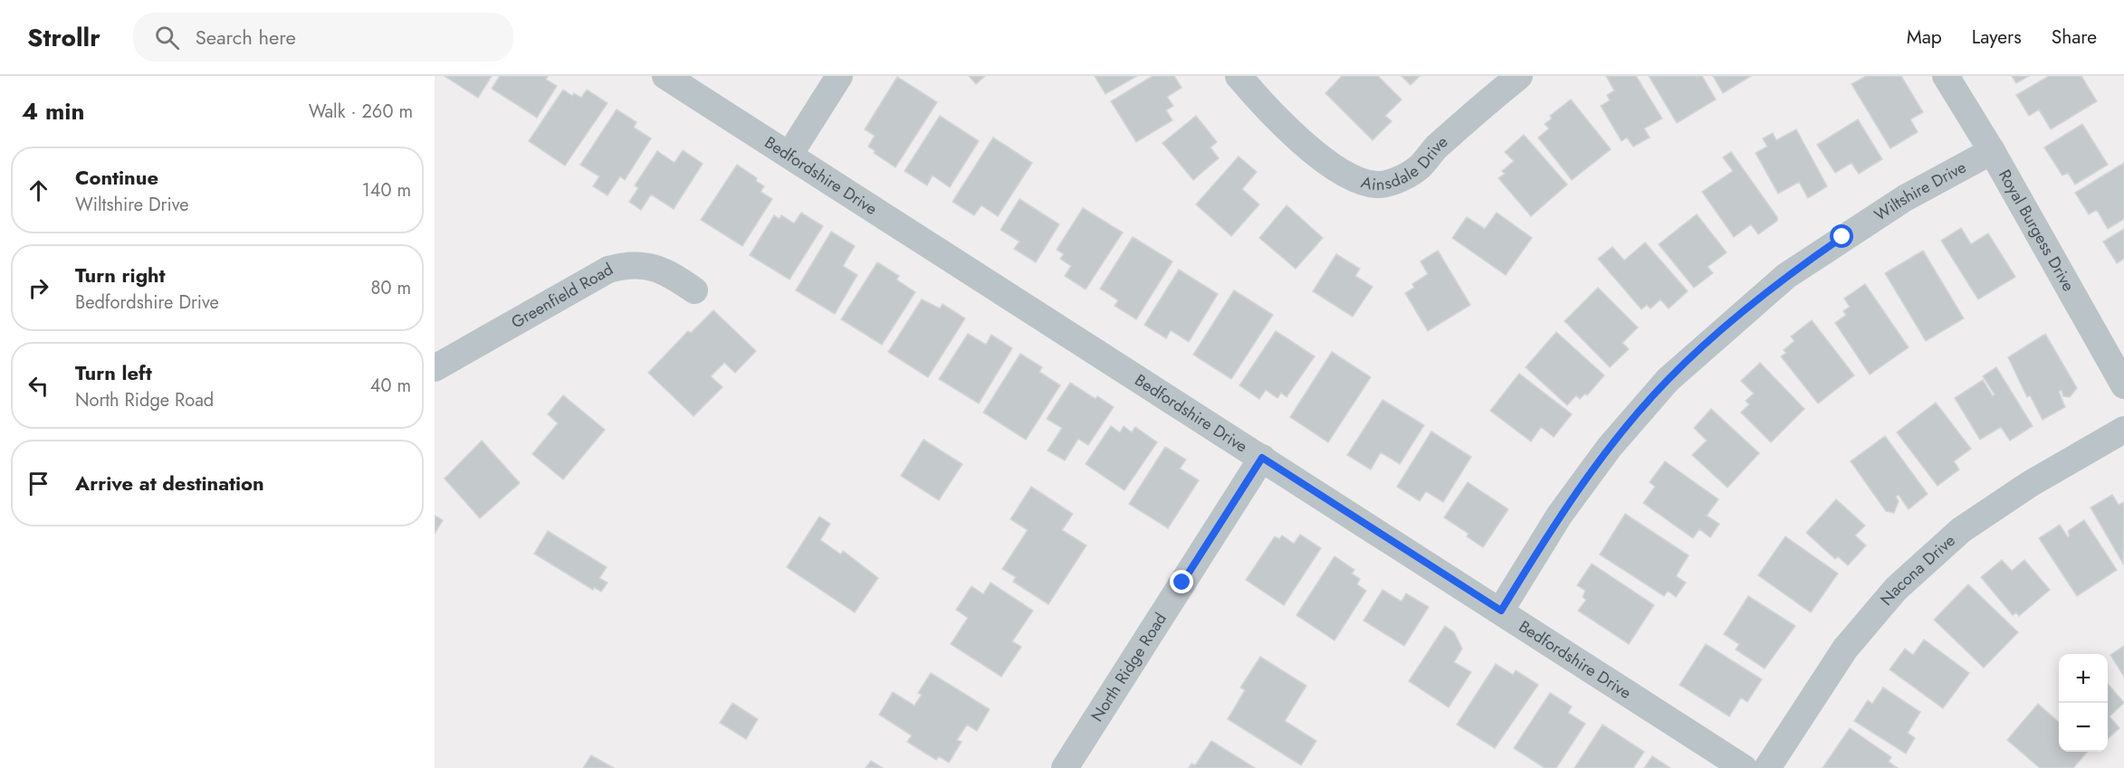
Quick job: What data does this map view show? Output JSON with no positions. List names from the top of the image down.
{
  "streets": {
    "street": [
      "Ainsdale Drive",
      "Bedfordshire Drive",
      "Wiltshire Drive",
      "Royal Burgess Drive",
      "Greenfield Road",
      "Nacona Drive",
      "North Ridge Road"
    ]
  },
  "crossings": [
    ["Bedfordshire Drive", "Wiltshire Drive"],
    ["Bedfordshire Drive", "North Ridge Road"],
    ["Wiltshire Drive", "Royal Burgess Drive"]
  ],
  "page": {
    "header": "Strollr",
    "search": "Search here",
    "nav": ["Map", "Layers", "Share"],
    "heading": ["4 min", "Walk · 260 m"],
    "list": [
      ["Continue", "Wiltshire Drive", "140 m"],
      ["Turn right", "Bedfordshire Drive", "80 m"],
      ["Turn left", "North Ridge Road", "40 m"],
      "Arrive at destination"
    ],
    "map_buttons": ["+", "−"]
  }
}
